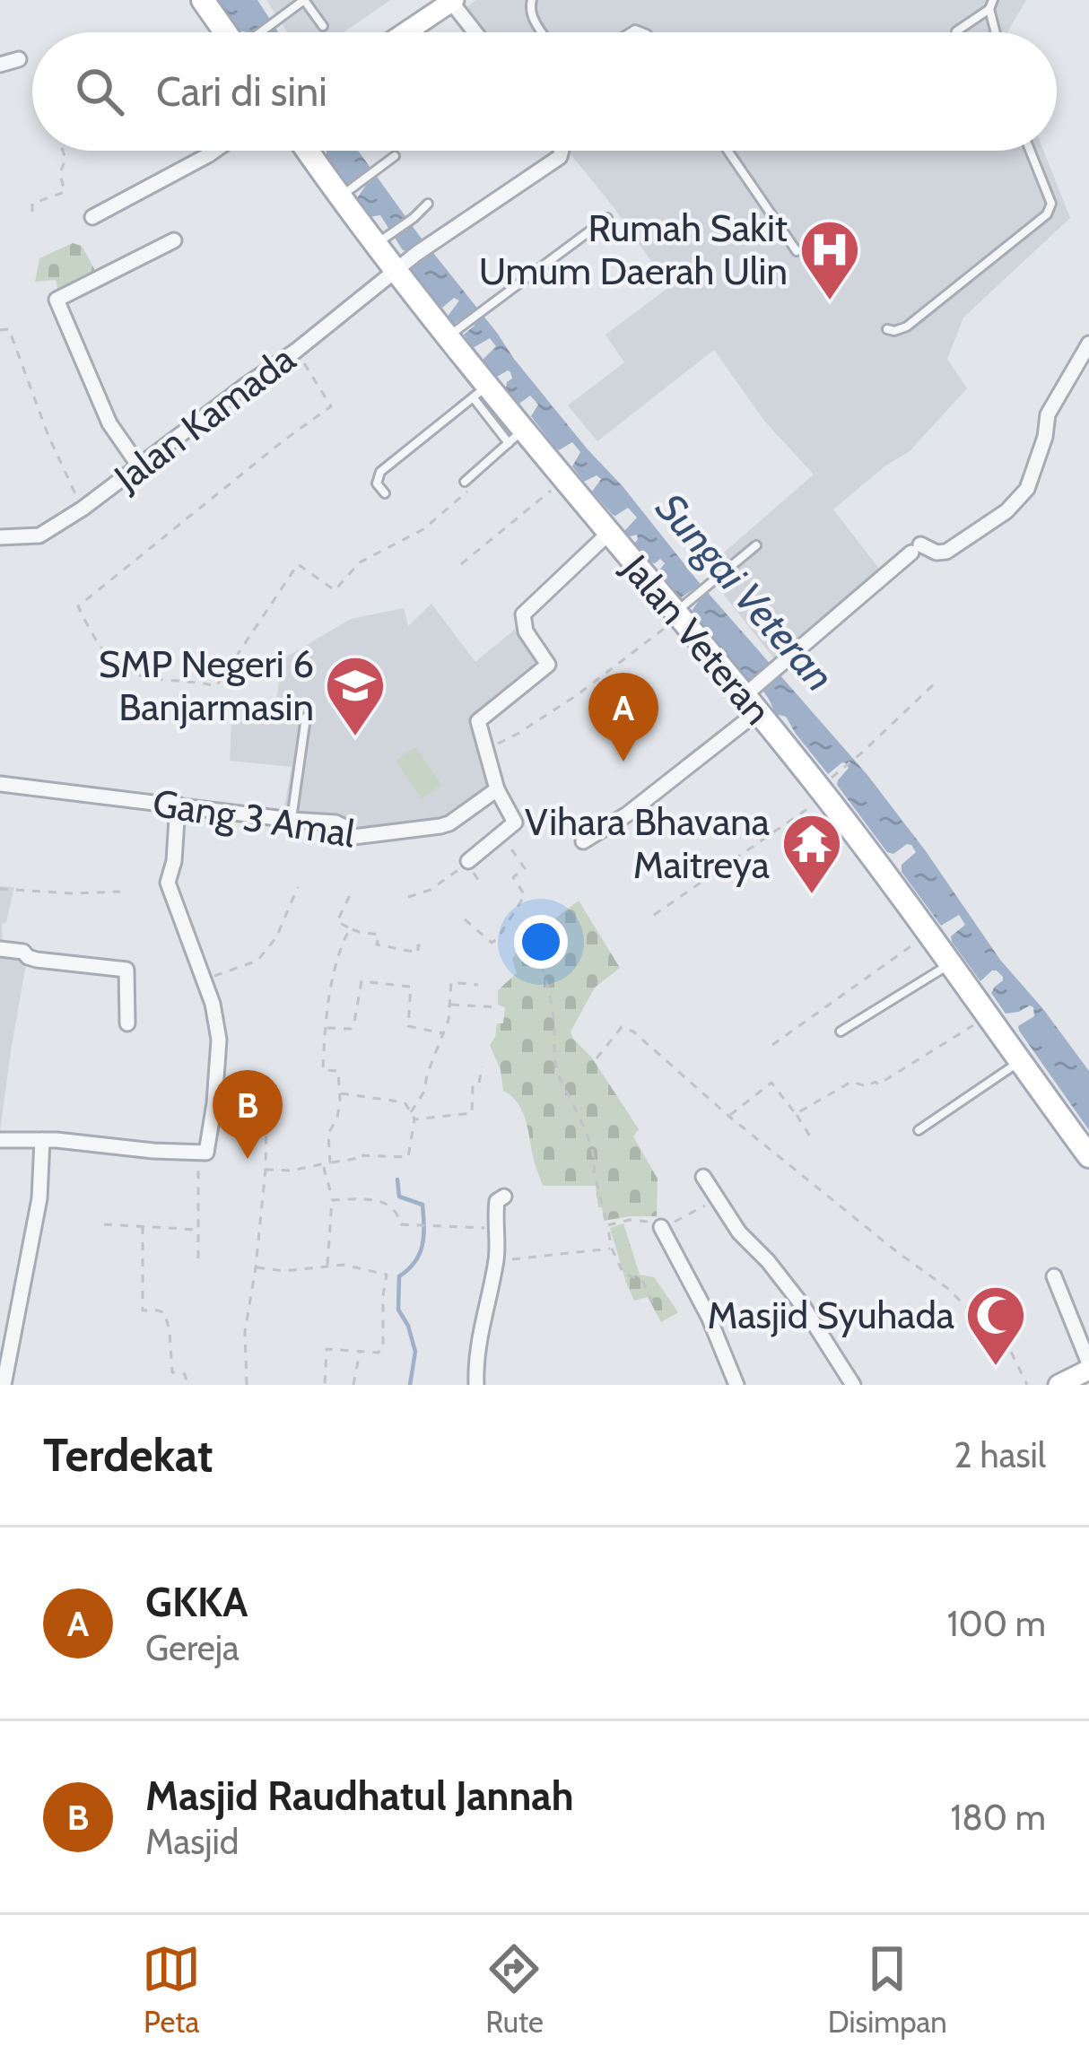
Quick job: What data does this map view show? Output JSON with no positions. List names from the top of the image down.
{
  "streets": {
    "main road": ["Jalan Veteran"],
    "street": ["Jalan Kamada", "Gang 3 Amal"]
  },
  "crossings": [
    ["Jalan Kamada", "Jalan Veteran"]
  ],
  "water": ["Sungai Veteran"],
  "places": {
    "hospital": ["Rumah Sakit Umum Daerah Ulin"],
    "school or university": ["SMP Negeri 6 Banjarmasin"],
    "temple": ["Vihara Bhavana Maitreya"],
    "mosque": ["Masjid Syuhada"]
  },
  "page": {
    "search": "Cari di sini",
    "pins": ["A", "B"],
    "heading": ["Terdekat", "2 hasil"],
    "list": [
      {
        "mark": "A",
        "name": "GKKA",
        "note": "Gereja",
        "value": "100 m"
      },
      {
        "mark": "B",
        "name": "Masjid Raudhatul Jannah",
        "note": "Masjid",
        "value": "180 m"
      }
    ],
    "nav": ["Peta", "Rute", "Disimpan"]
  }
}
